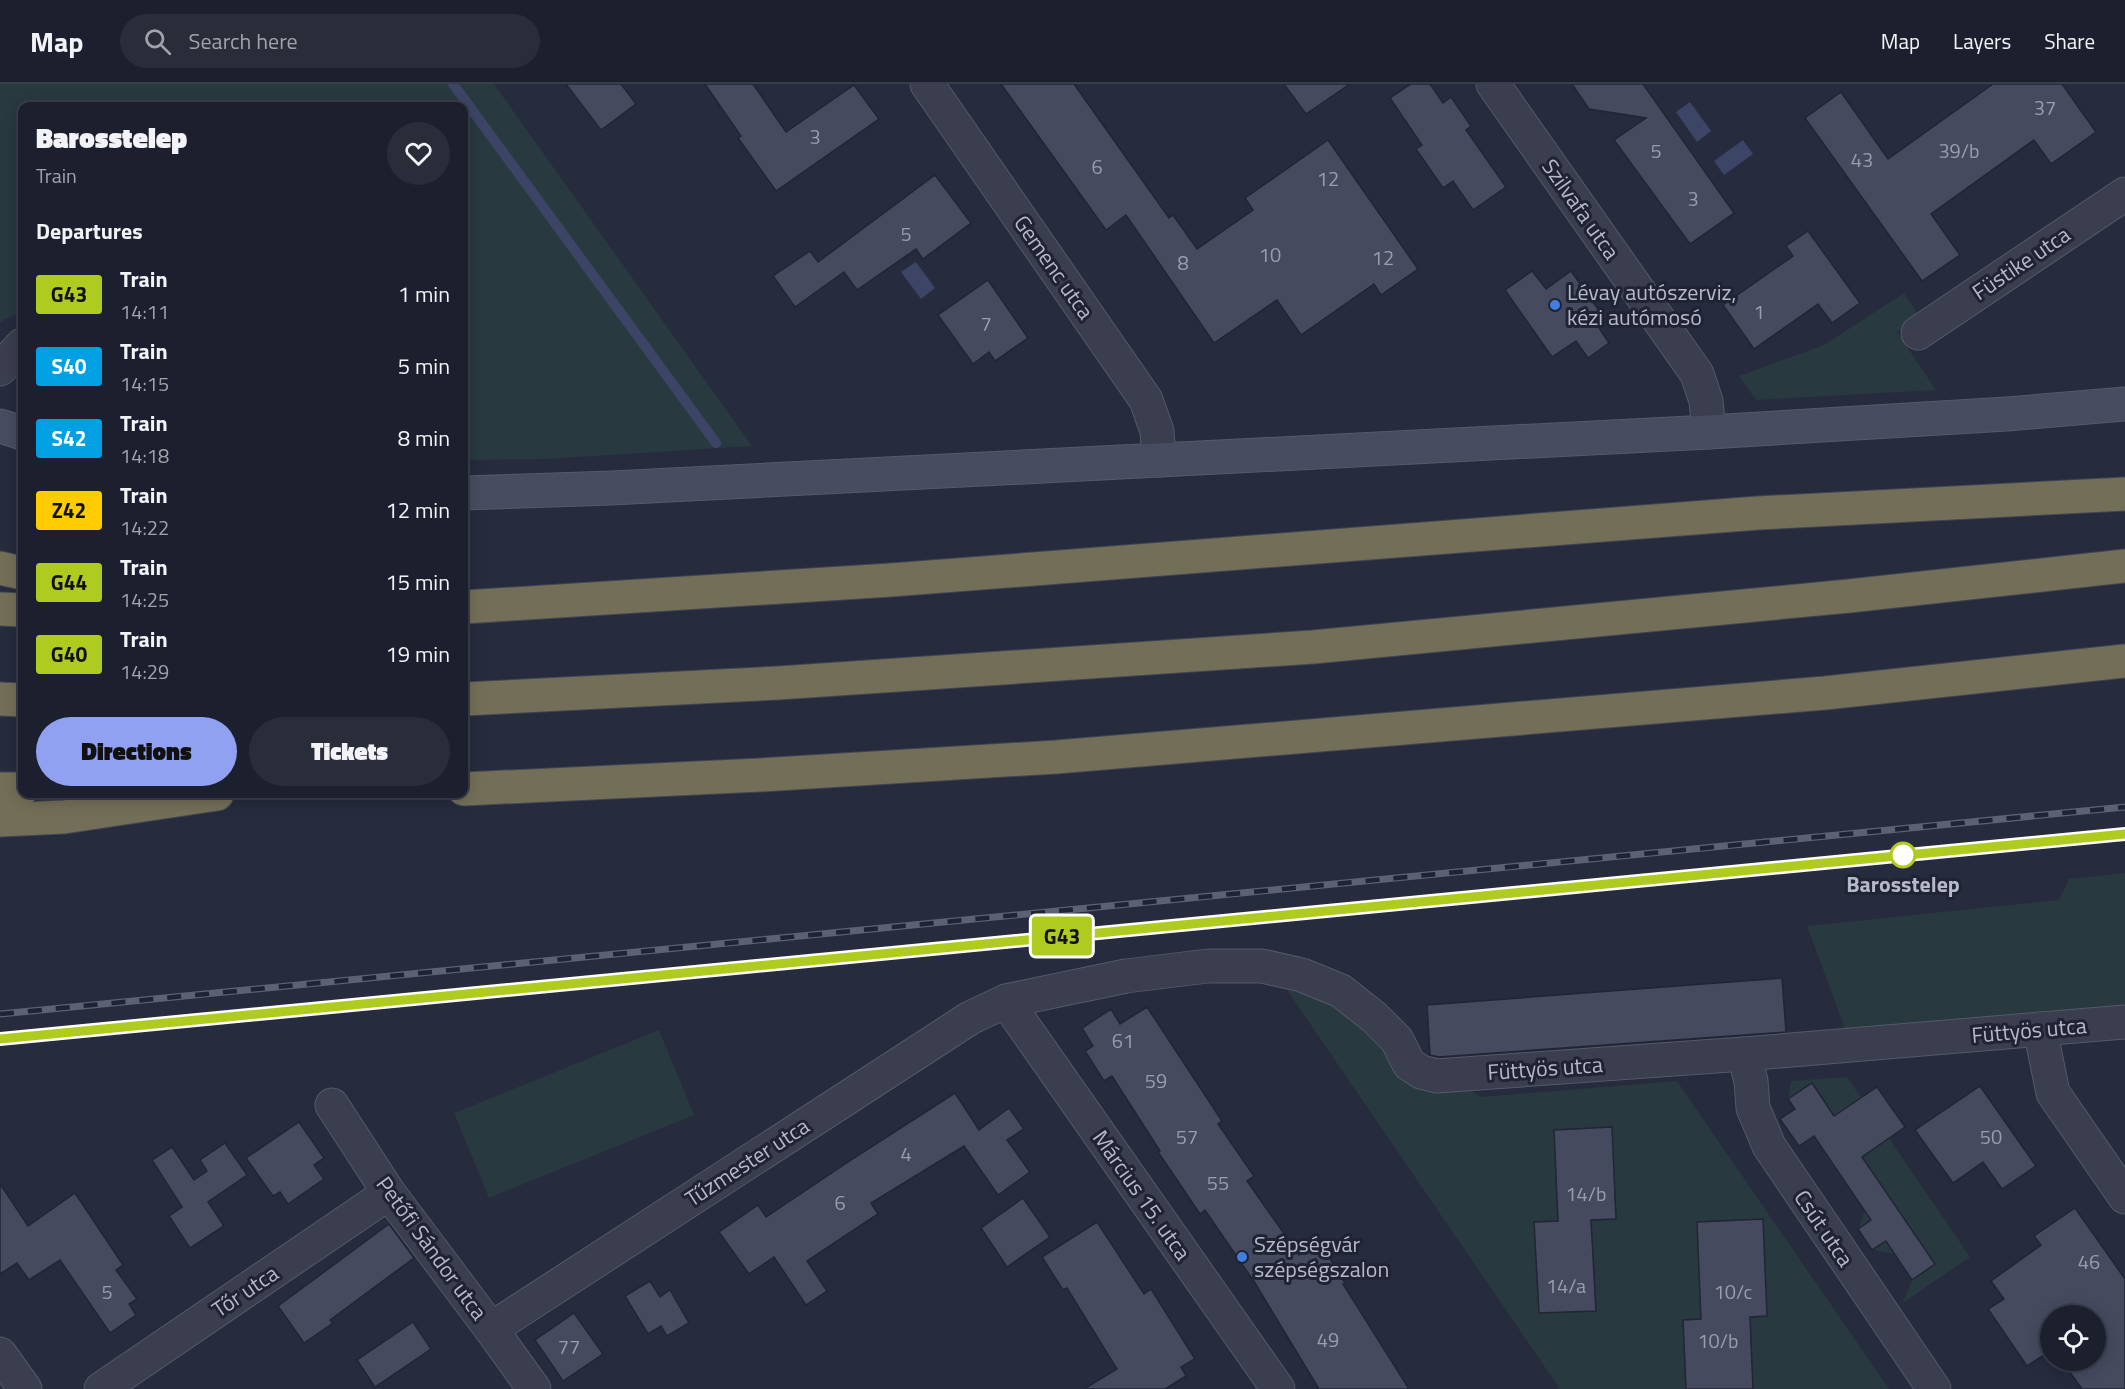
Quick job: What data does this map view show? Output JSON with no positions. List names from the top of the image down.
{
  "streets": {
    "street": [
      "Szilvafa utca",
      "Füstike utca",
      "Gemenc utca",
      "Füttyös utca",
      "Tűzmester utca",
      "Március 15. utca",
      "Csút utca",
      "Petőfi Sándor utca",
      "Tőr utca"
    ]
  },
  "crossings": [
    ["Füttyös utca", "Tűzmester utca"],
    ["Füttyös utca", "Március 15. utca"],
    ["Füttyös utca", "Csút utca"],
    ["Tűzmester utca", "Március 15. utca"],
    ["Tűzmester utca", "Petőfi Sándor utca"],
    ["Petőfi Sándor utca", "Tőr utca"]
  ],
  "places": ["Lévay autószerviz, kézi autómosó", "Barosstelep", "Szépségvár szépségszalon"],
  "house_numbers": [
    "37",
    "3",
    "5",
    "39/b",
    "43",
    "6",
    "12",
    "3",
    "5",
    "10",
    "12",
    "8",
    "1",
    "7",
    "61",
    "59",
    "57",
    "50",
    "4",
    "55",
    "14/b",
    "6",
    "46",
    "14/a",
    "5",
    "10/c",
    "49",
    "10/b",
    "77"
  ],
  "page": {
    "header": "Map",
    "search": "Search here",
    "nav": ["Map", "Layers", "Share"],
    "on_map": "G43",
    "heading": [
      ["Barosstelep", "Train"],
      "Departures"
    ],
    "list": [
      {
        "mark": "G43",
        "name": "Train",
        "note": "14:11",
        "value": "1 min"
      },
      {
        "mark": "S40",
        "name": "Train",
        "note": "14:15",
        "value": "5 min"
      },
      {
        "mark": "S42",
        "name": "Train",
        "note": "14:18",
        "value": "8 min"
      },
      {
        "mark": "Z42",
        "name": "Train",
        "note": "14:22",
        "value": "12 min"
      },
      {
        "mark": "G44",
        "name": "Train",
        "note": "14:25",
        "value": "15 min"
      },
      {
        "mark": "G40",
        "name": "Train",
        "note": "14:29",
        "value": "19 min"
      }
    ],
    "buttons": ["Directions", "Tickets"]
  }
}
